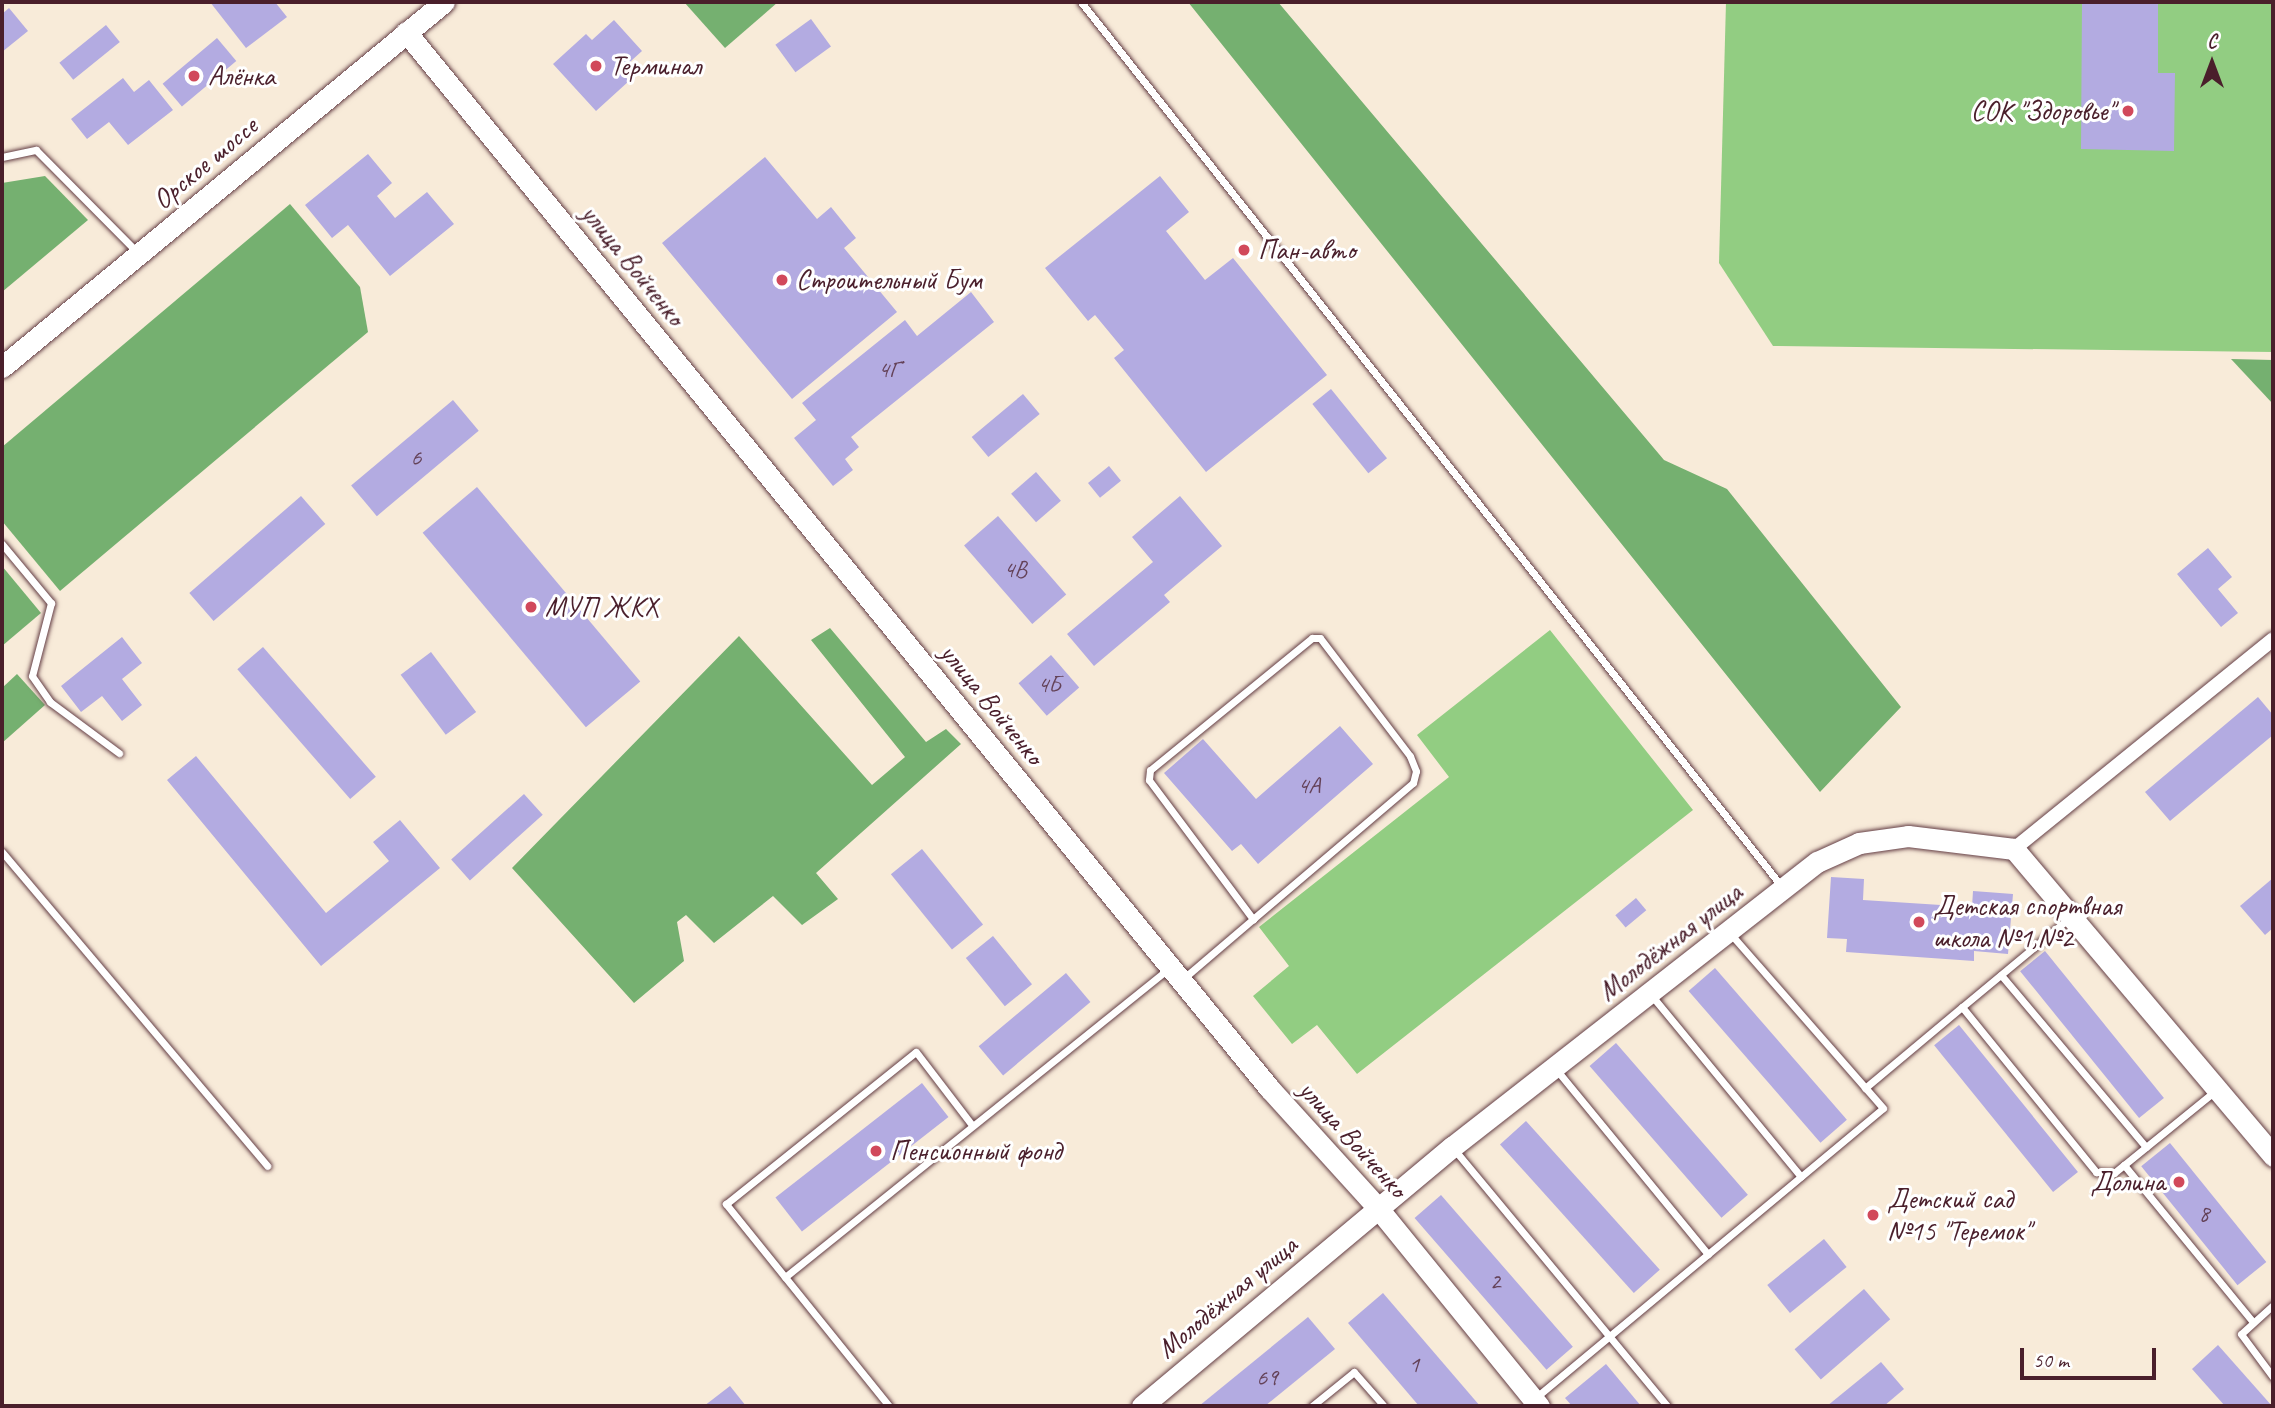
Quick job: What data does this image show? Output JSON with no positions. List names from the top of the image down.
{
  "streets": {
    "main road": ["Орское шоссе", "улица Войченко", "Молодёжная улица"]
  },
  "crossings": [
    ["Орское шоссе", "улица Войченко"],
    ["улица Войченко", "Молодёжная улица"]
  ],
  "places": [
    "Терминал",
    "Алёнка",
    "СОК \"Здоровье\"",
    "Пан-авто",
    "Строительный Бум",
    "МУП ЖКХ",
    "Детская спортвная школа №1,№2",
    "Пенсионный фонд",
    "Долина",
    "Детский сад №15 \"Теремок\""
  ],
  "house_numbers": [
    "4Г",
    "6",
    "4В",
    "4Б",
    "4А",
    "8",
    "2",
    "1",
    "69"
  ],
  "scale_bar": "50 m",
  "north": "top"
}
